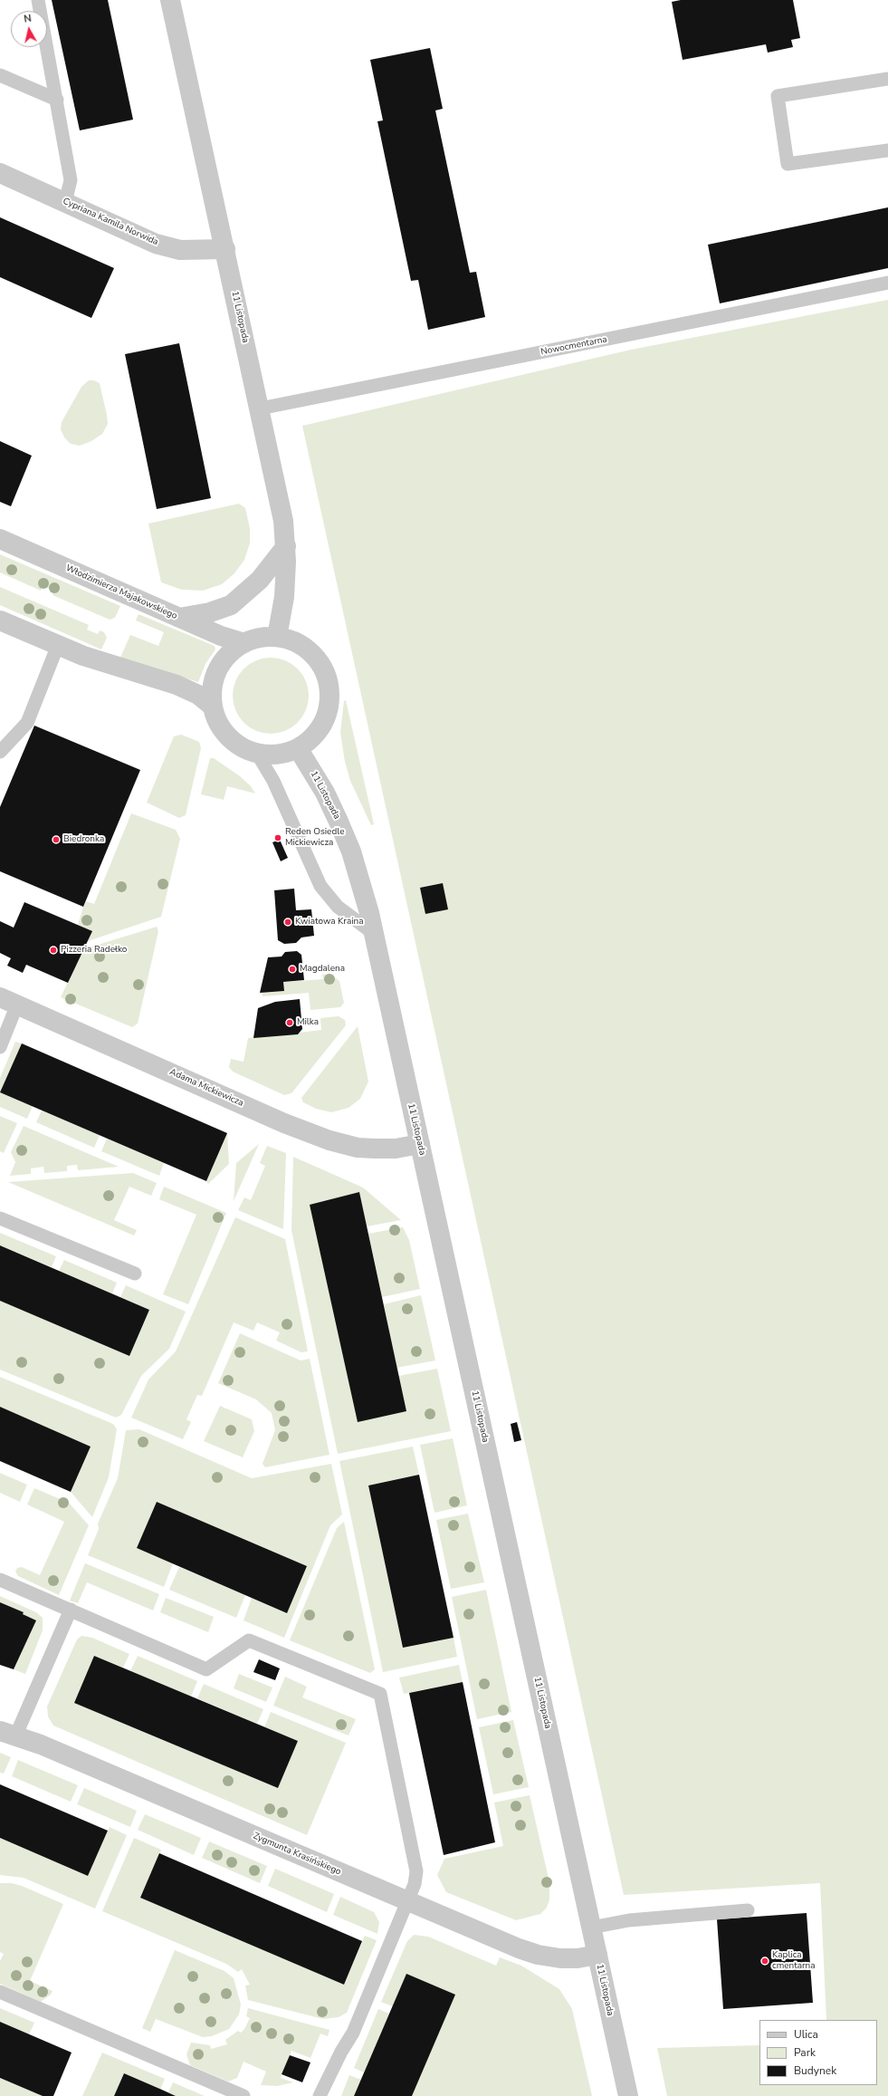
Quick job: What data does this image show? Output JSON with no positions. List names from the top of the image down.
{
  "streets": {
    "street": [
      "Cypriana Kamila Norwida",
      "11 Listopada",
      "Włodzimierza Majakowskiego",
      "Adama Mickiewicza",
      "Zygmunta Krasińskiego"
    ],
    "lane": ["Nowocmentarna"]
  },
  "crossings": [
    ["Cypriana Kamila Norwida", "11 Listopada"],
    ["11 Listopada", "Nowocmentarna"],
    ["11 Listopada", "Włodzimierza Majakowskiego"],
    ["11 Listopada", "Adama Mickiewicza"],
    ["11 Listopada", "Zygmunta Krasińskiego"]
  ],
  "places": [
    "Reden Osiedle Mickiewicza",
    "Biedronka",
    "Kwiatowa Kraina",
    "Pizzeria Radełko",
    "Magdalena",
    "Milka",
    "Kaplica cmentarna"
  ],
  "legend": ["Ulica", "Park", "Budynek"],
  "north": "top"
}
